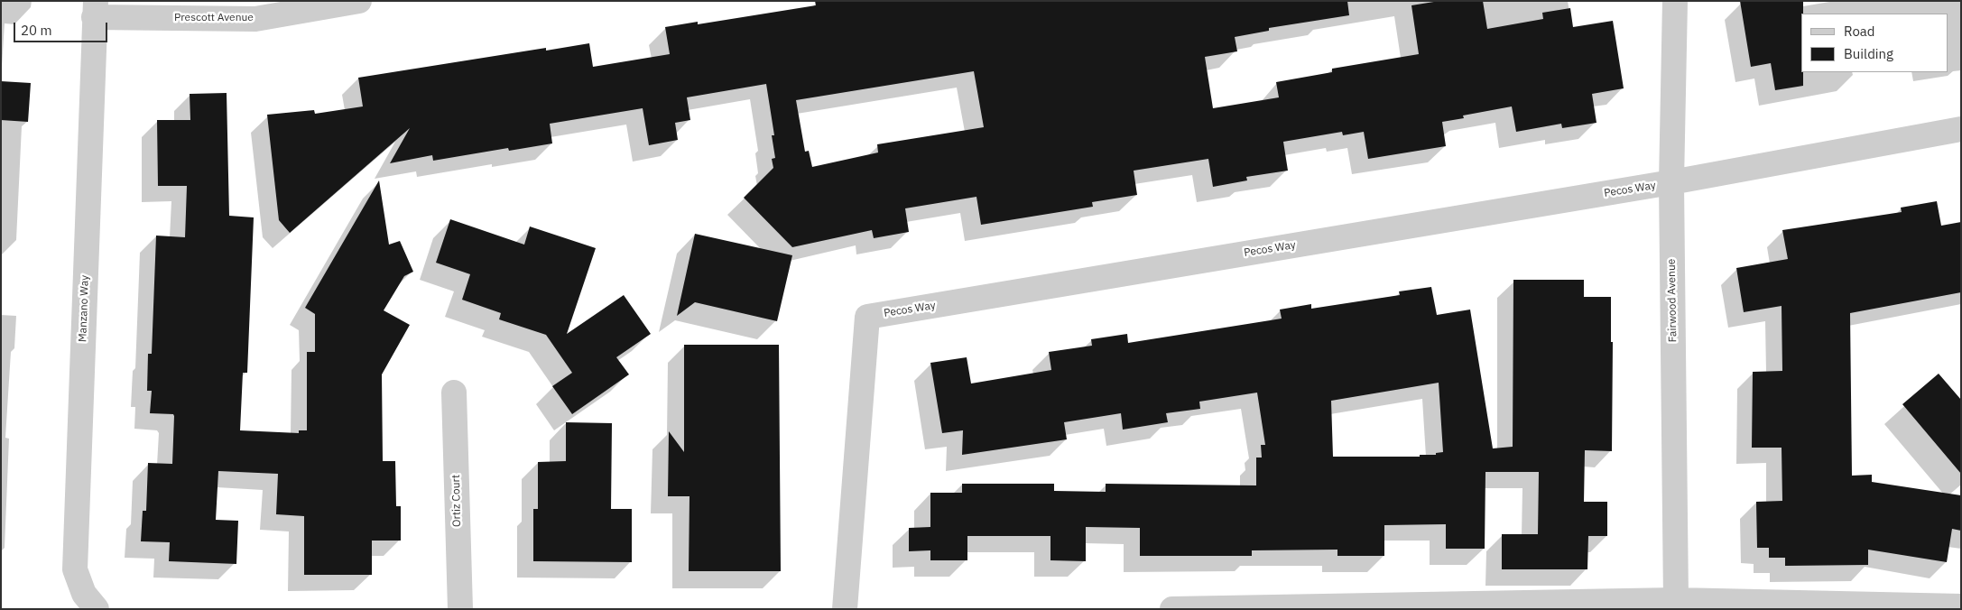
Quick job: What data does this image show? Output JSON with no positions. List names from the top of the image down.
{
  "streets": {
    "street": [
      "Prescott Avenue",
      "Pecos Way",
      "Fairwood Avenue",
      "Manzano Way",
      "Ortiz Court"
    ]
  },
  "crossings": [
    ["Prescott Avenue", "Manzano Way"],
    ["Pecos Way", "Fairwood Avenue"]
  ],
  "legend": ["Road", "Building"],
  "scale_bar": "20 m"
}
